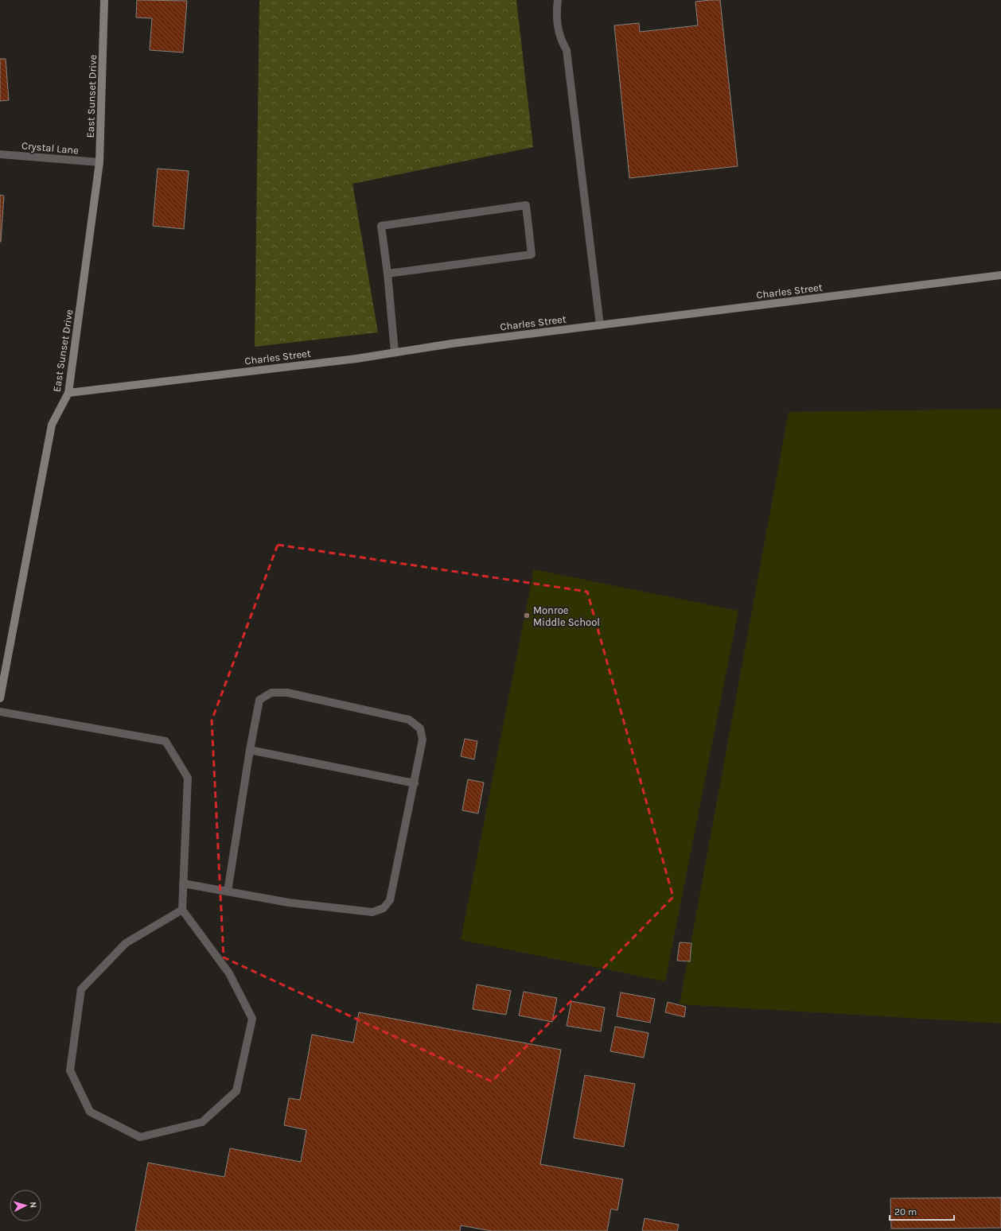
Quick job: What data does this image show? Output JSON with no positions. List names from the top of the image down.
{
  "streets": {
    "street": ["East Sunset Drive", "Crystal Lane", "Charles Street"]
  },
  "crossings": [
    ["East Sunset Drive", "Crystal Lane"],
    ["East Sunset Drive", "Charles Street"]
  ],
  "places": ["Monroe Middle School"],
  "scale_bar": "20 m",
  "north": "right"
}
